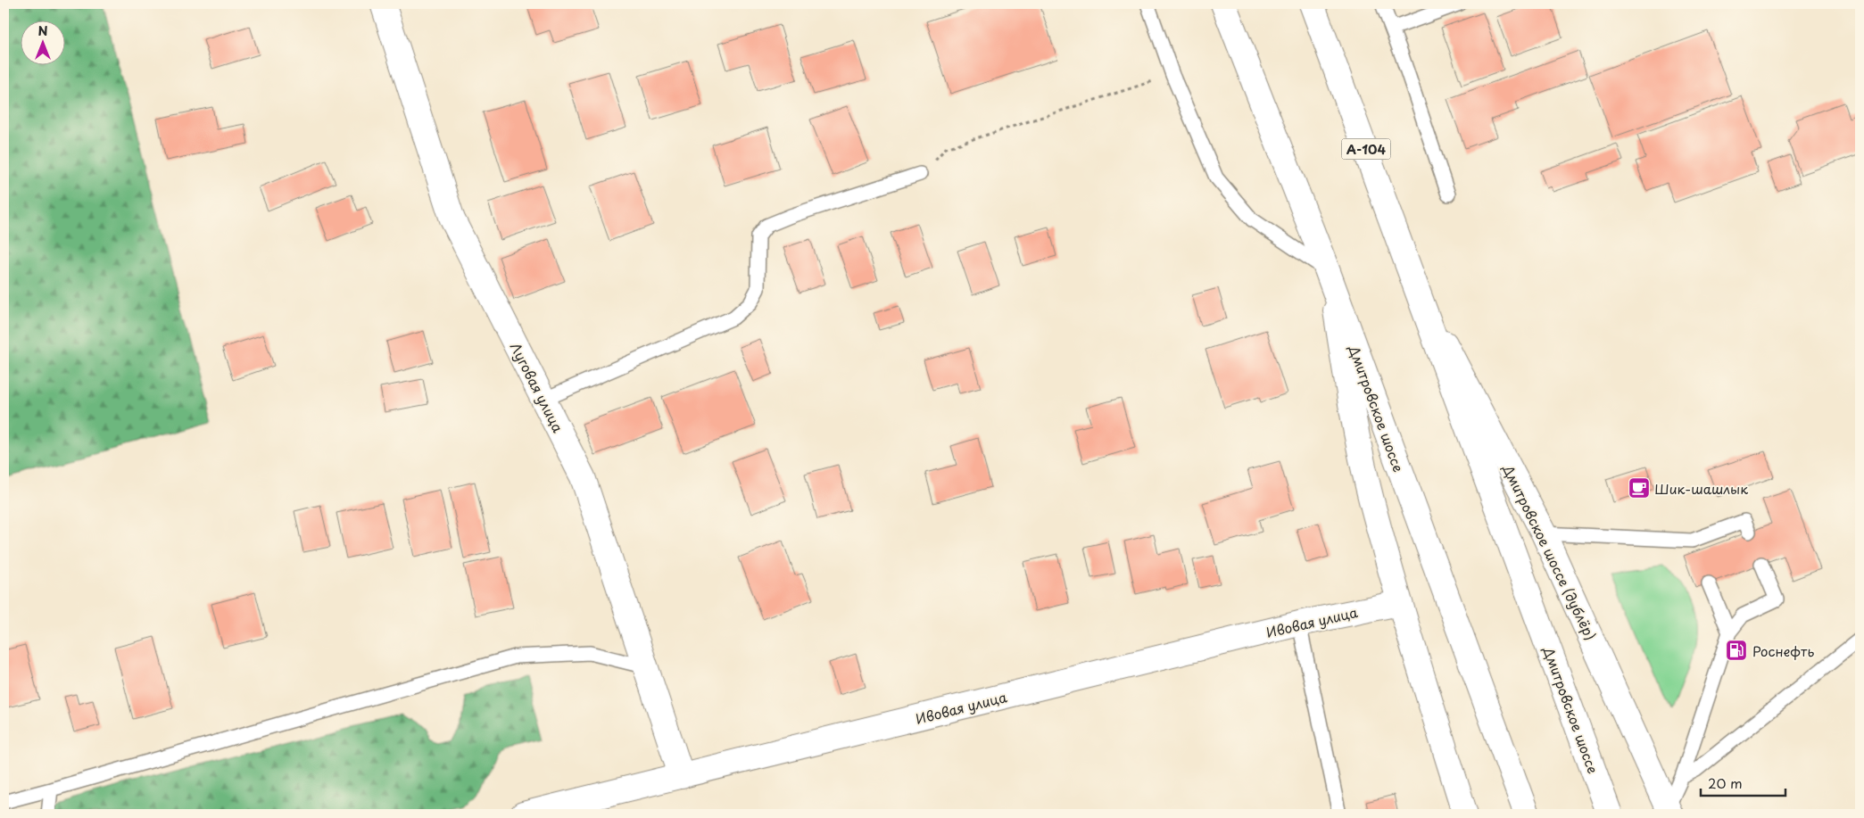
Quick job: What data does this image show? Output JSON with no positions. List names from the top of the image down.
{
  "streets": {
    "main road": [
      "А-104",
      "Луговая улица",
      "Дмитровское шоссе",
      "Дмитровское шоссе (дублёр)",
      "Ивовая улица"
    ]
  },
  "crossings": [
    ["Луговая улица", "Ивовая улица"],
    ["Дмитровское шоссе", "Дмитровское шоссе (дублёр)"]
  ],
  "places": {
    "cafe": ["Шик-шашлык"],
    "fuel station": ["Роснефть"]
  },
  "scale_bar": "20 m",
  "north": "top"
}
